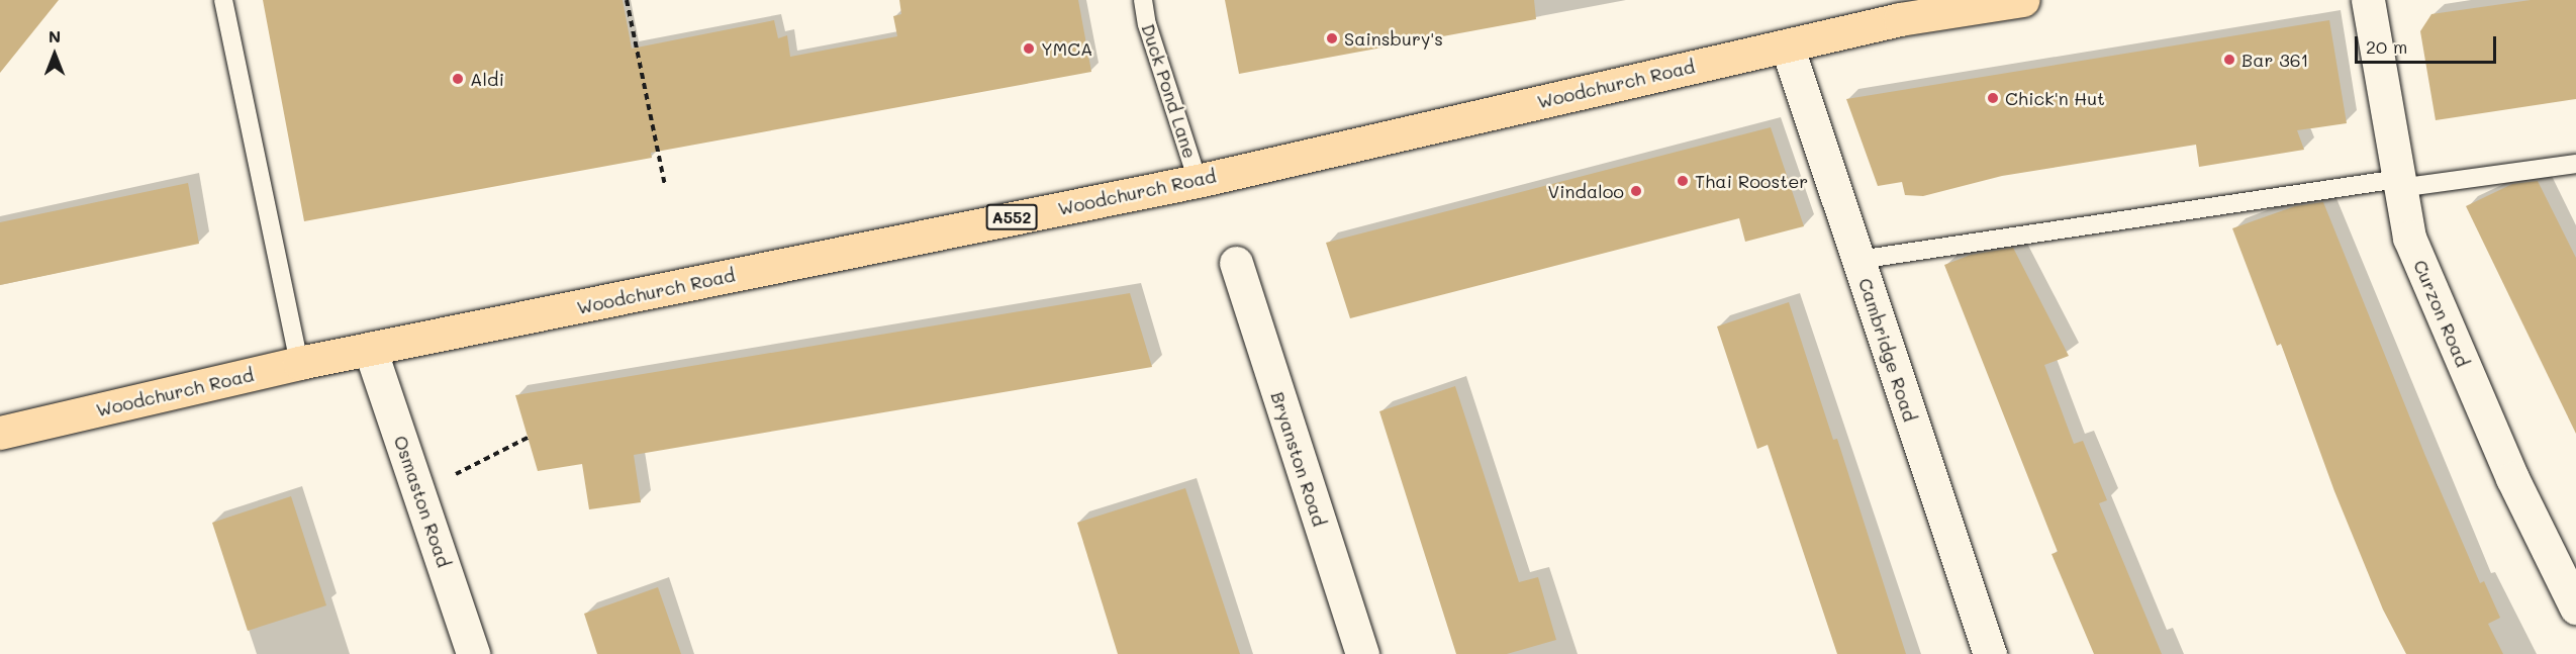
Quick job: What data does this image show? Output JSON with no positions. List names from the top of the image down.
{
  "streets": {
    "highway": ["Woodchurch Road", "A552"],
    "street": [
      "Curzon Road",
      "Cambridge Road",
      "Bryanston Road",
      "Osmaston Road"
    ],
    "lane": ["Duck Pond Lane"]
  },
  "crossings": [
    ["Woodchurch Road", "Duck Pond Lane"],
    ["Woodchurch Road", "Cambridge Road"],
    ["Woodchurch Road", "Osmaston Road"]
  ],
  "places": [
    "Sainsbury's",
    "YMCA",
    "Bar 361",
    "Aldi",
    "Chick'n Hut",
    "Thai Rooster",
    "Vindaloo"
  ],
  "scale_bar": "20 m",
  "north": "top"
}
